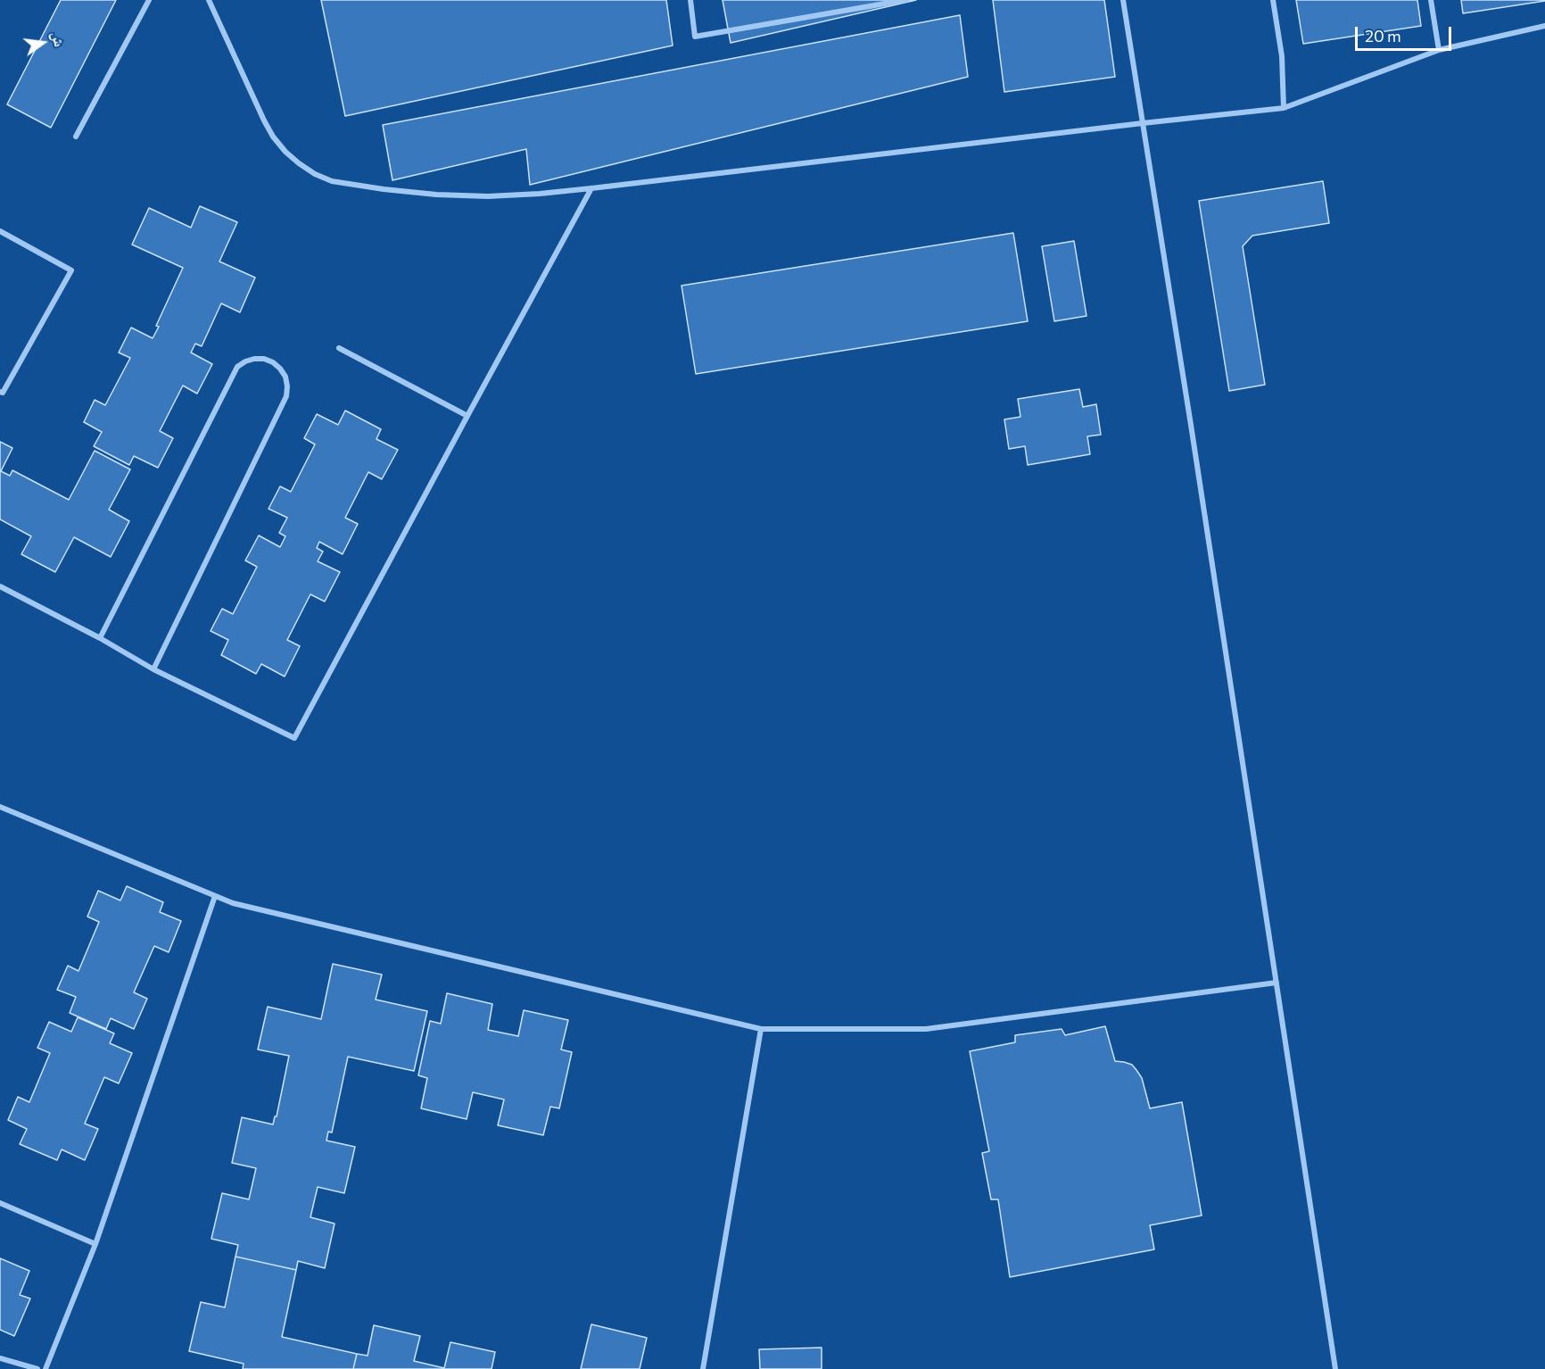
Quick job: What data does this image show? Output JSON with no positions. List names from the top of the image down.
{
  "scale_bar": "20 m",
  "north": "right"
}
